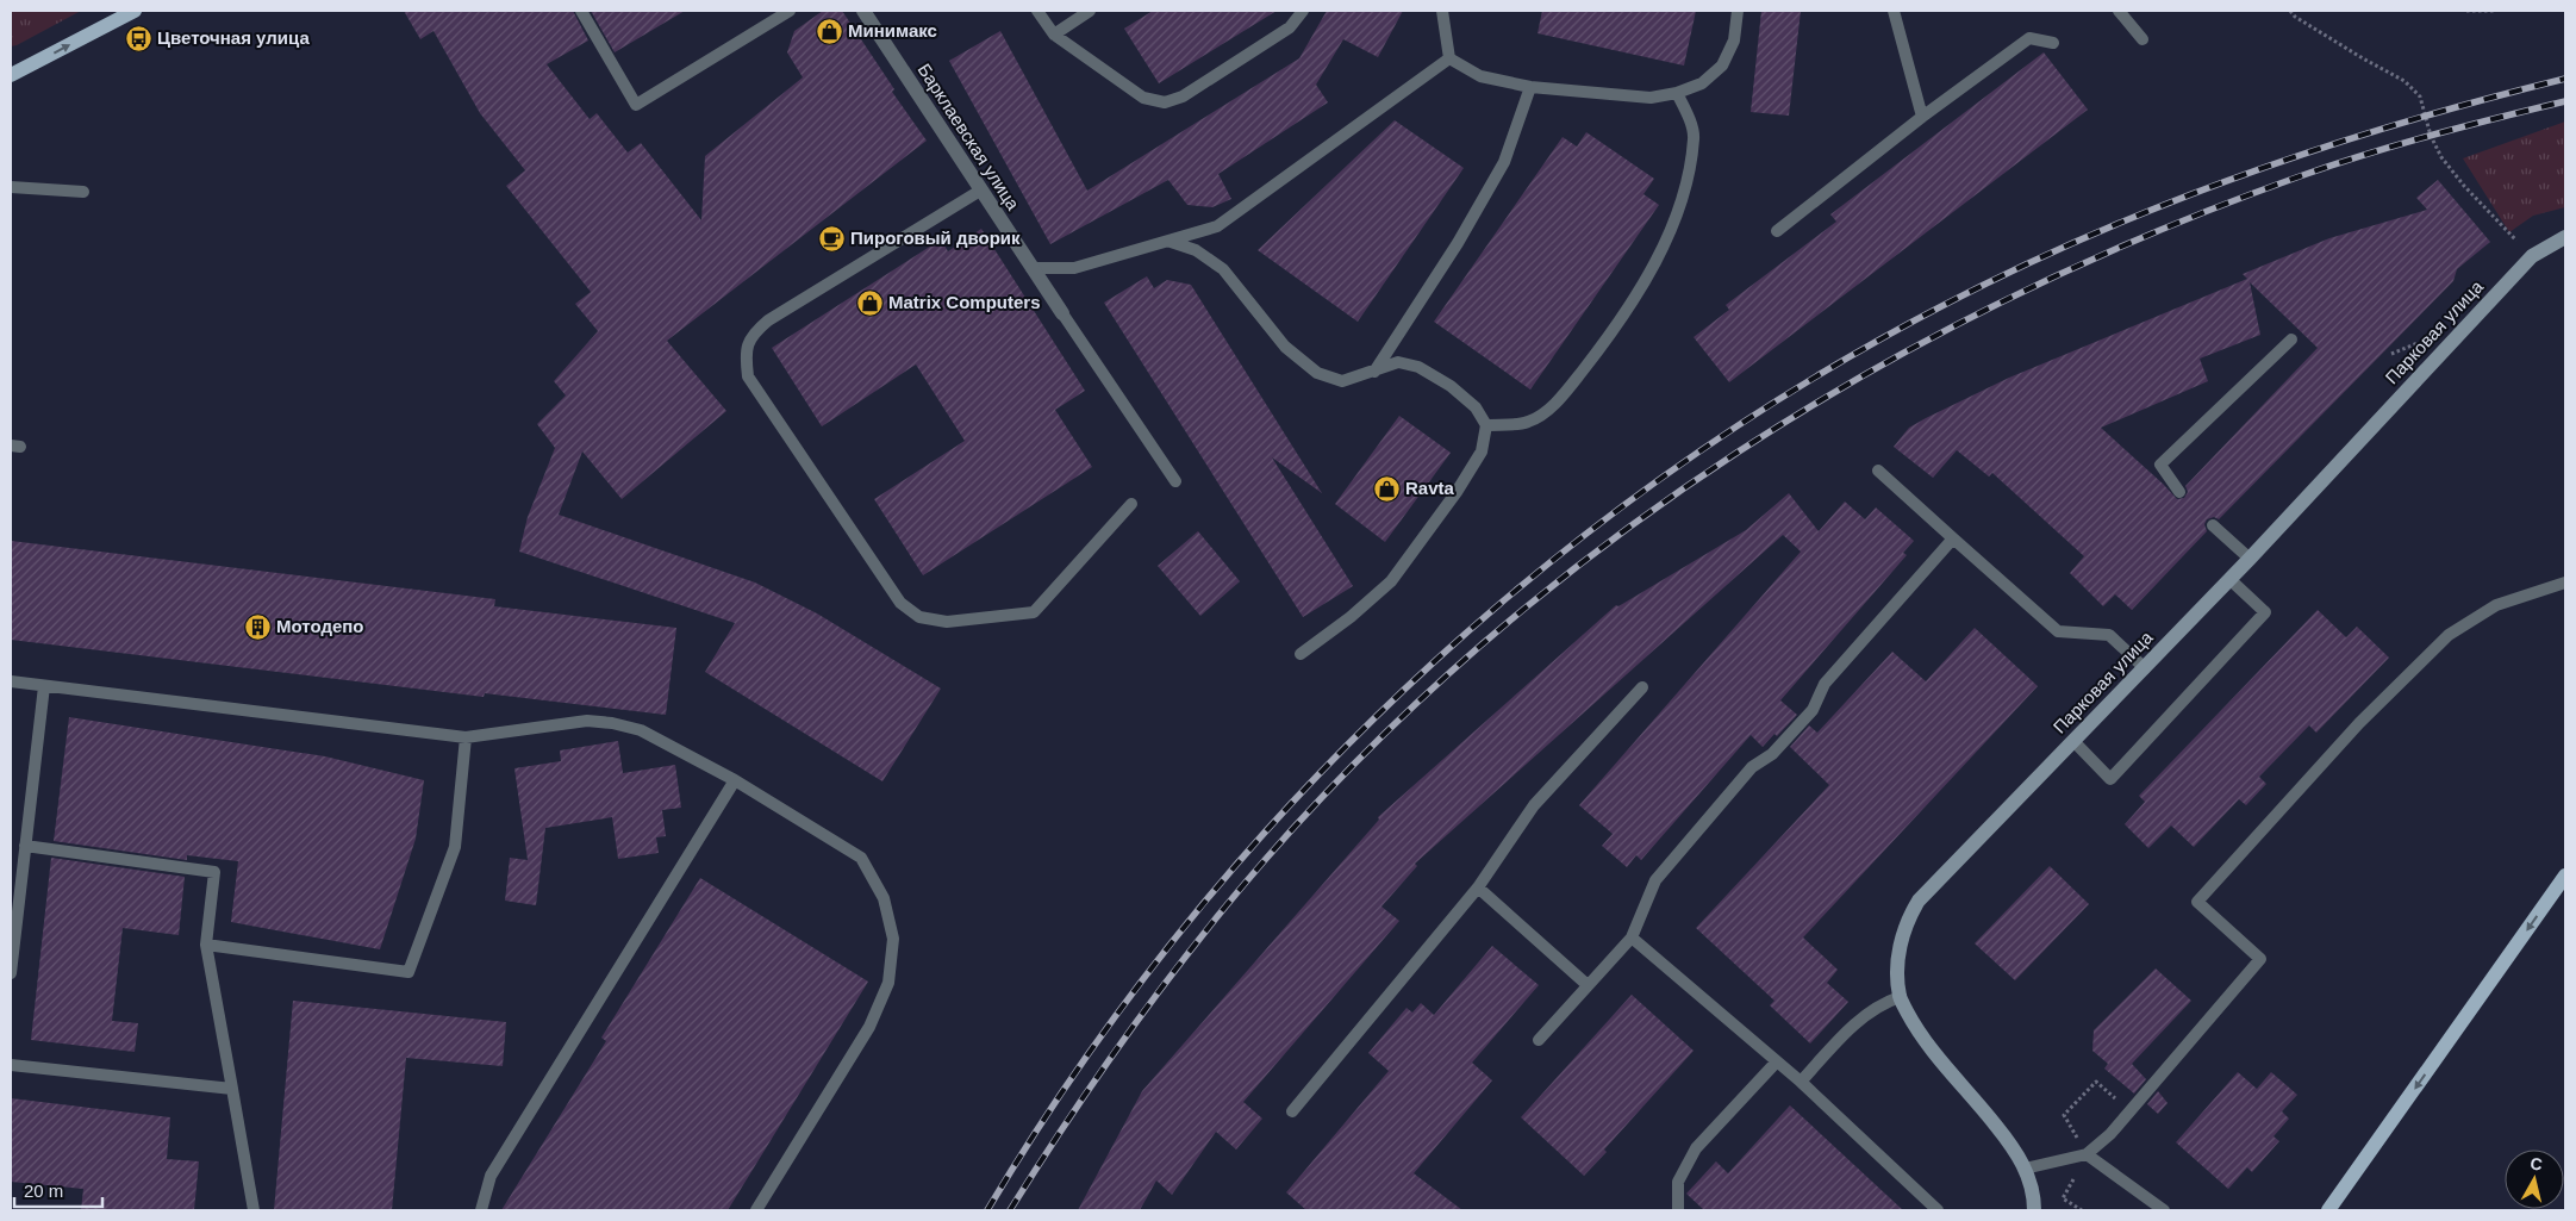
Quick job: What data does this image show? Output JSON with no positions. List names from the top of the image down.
{
  "streets": {
    "street": ["Барклаевская улица", "Парковая улица"]
  },
  "places": {
    "shop": ["Минимакс", "Matrix Computers", "Ravta"],
    "bus stop": ["Цветочная улица"],
    "cafe": ["Пироговый дворик"],
    "building": ["Мотодепо"]
  },
  "scale_bar": "20 m",
  "north": "top"
}
